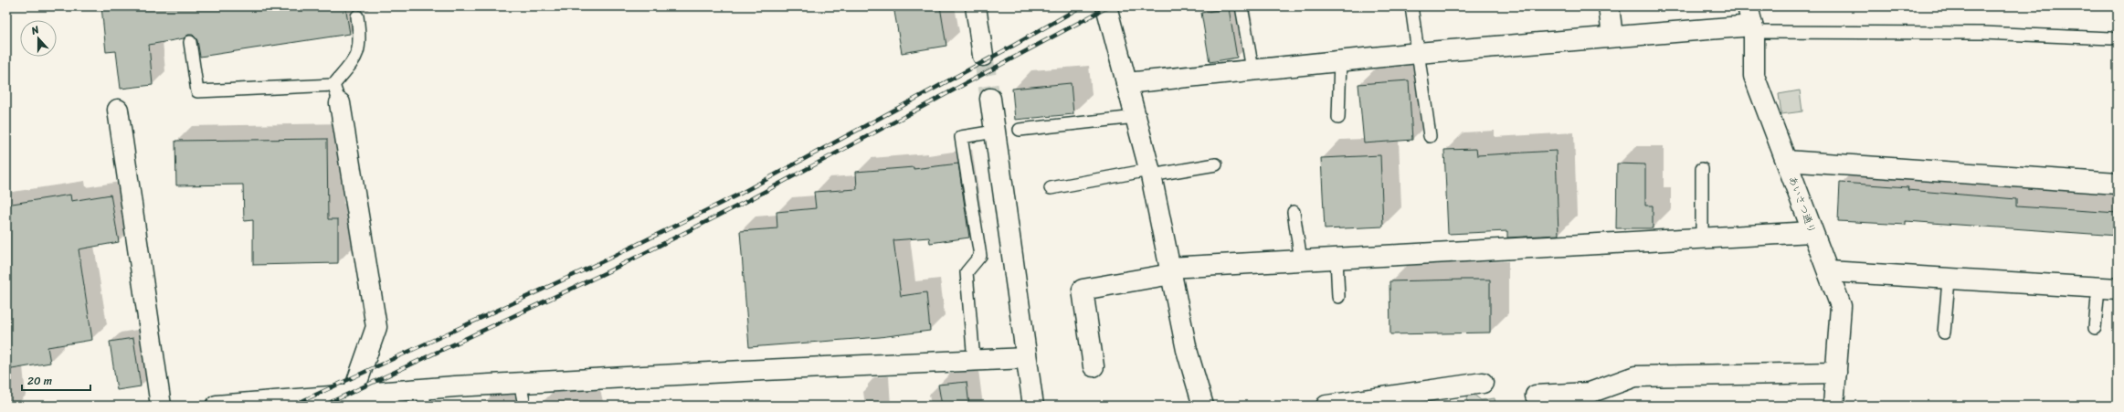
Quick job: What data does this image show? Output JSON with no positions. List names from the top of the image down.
{
  "streets": {
    "street": ["あいさつ通り"]
  },
  "scale_bar": "20 m",
  "north": "top"
}
